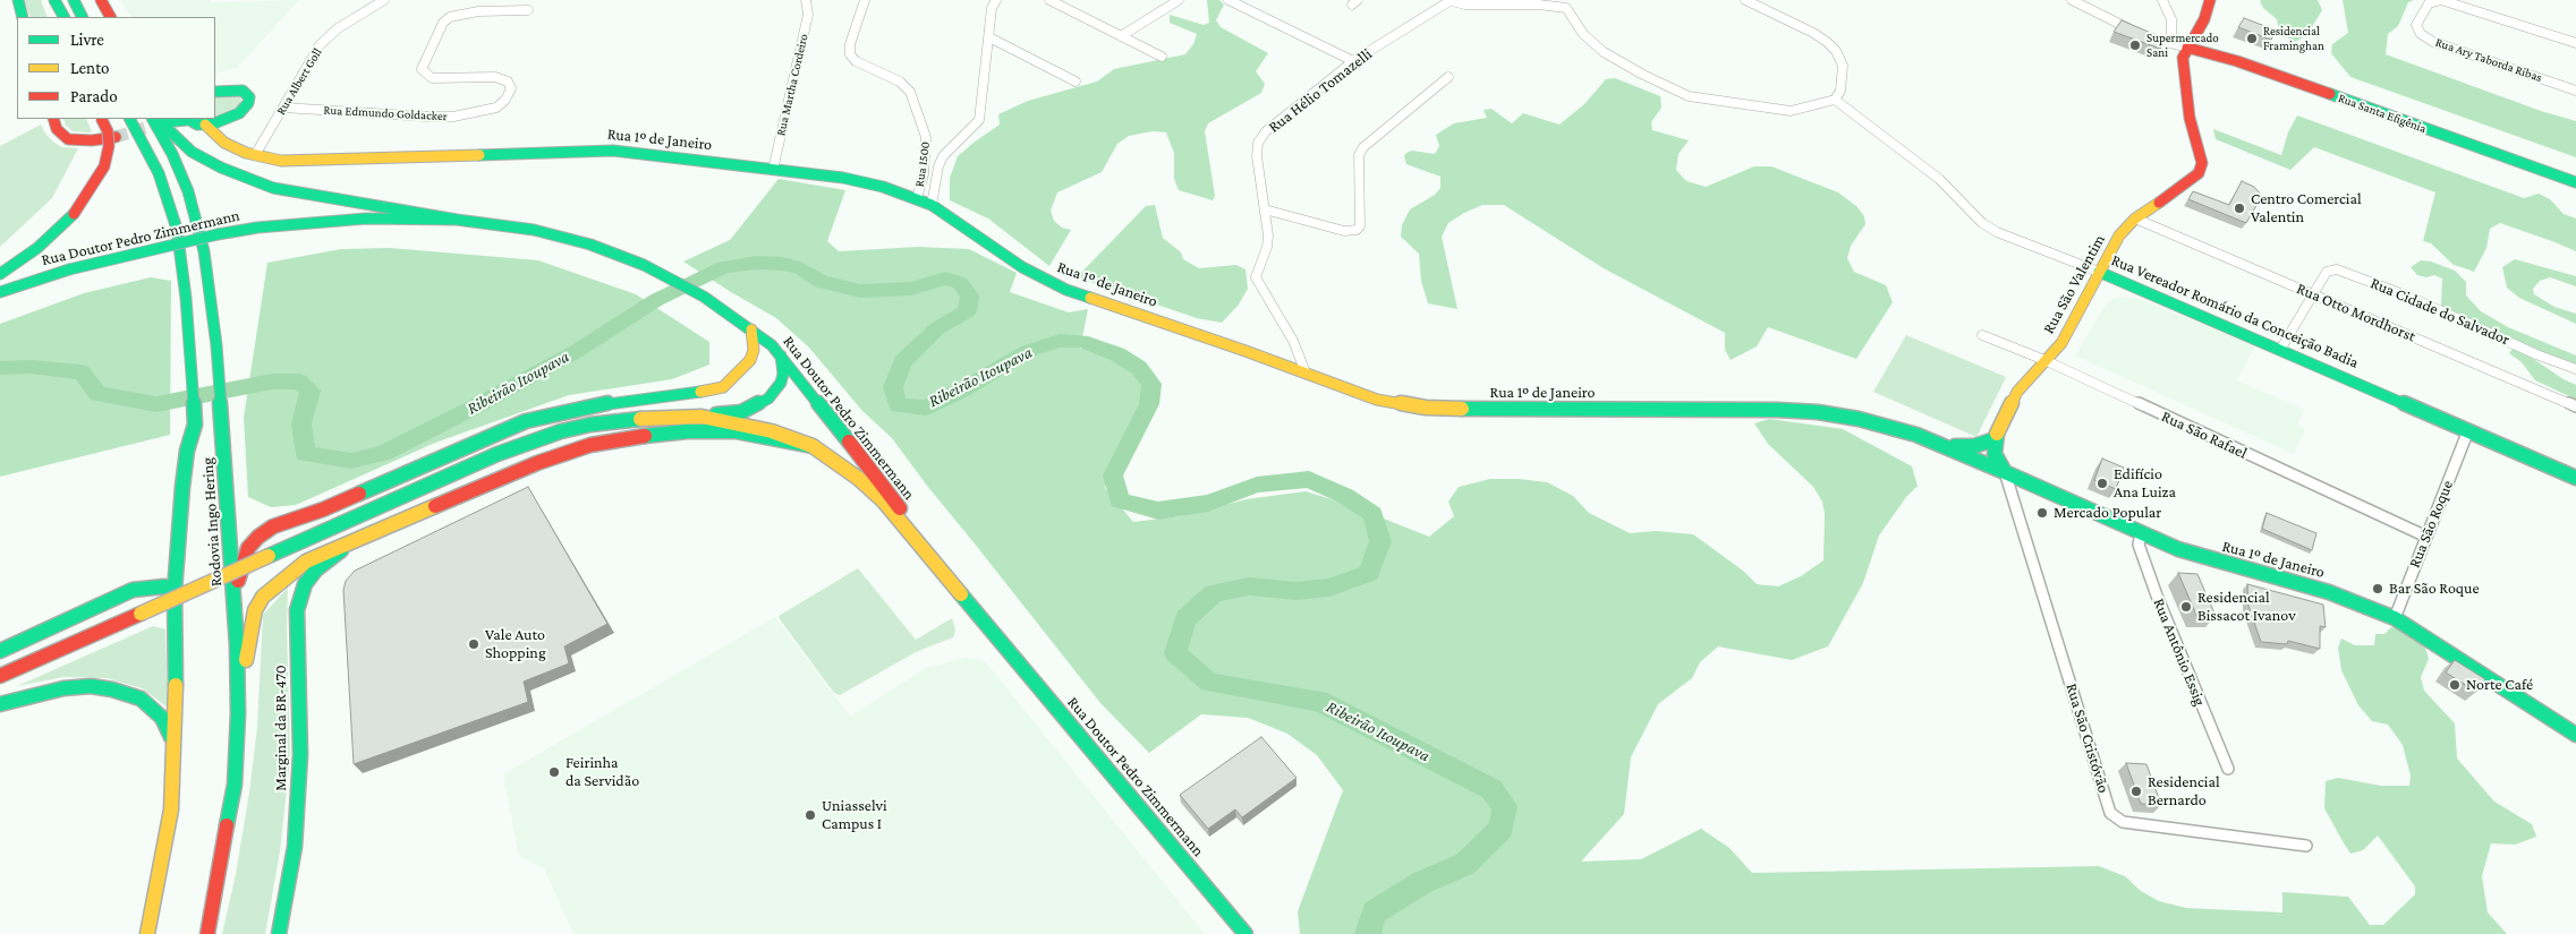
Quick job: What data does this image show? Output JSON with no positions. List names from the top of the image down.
{
  "streets": {
    "main road": [
      "Rua Santa Efigênia",
      "Rua 1º de Janeiro",
      "Rua Doutor Pedro Zimmermann",
      "Rua São Valentim",
      "Rua Vereador Romário da Conceição Badia",
      "Rodovia Ingo Hering",
      "Marginal da BR-470"
    ],
    "street": [
      "Rua Ary Taborda Ribas",
      "Rua Albert Goll",
      "Rua Martha Cordeiro",
      "Rua Hélio Tomazelli",
      "Rua Edmundo Goldacker",
      "Rua 1500",
      "Rua Cidade do Salvador",
      "Rua Otto Mordhorst",
      "Rua São Rafael",
      "Rua São Roque",
      "Rua Antônio Essig",
      "Rua São Cristóvão"
    ]
  },
  "crossings": [
    ["Rua Albert Goll", "Rua Edmundo Goldacker"],
    ["Rua Albert Goll", "Rua 1º de Janeiro"],
    ["Rua Martha Cordeiro", "Rua 1º de Janeiro"],
    ["Rua Hélio Tomazelli", "Rua 1º de Janeiro"],
    ["Rua Santa Efigênia", "Rua São Valentim"],
    ["Rua 1º de Janeiro", "Rua 1500"],
    ["Rua 1º de Janeiro", "Rua São Valentim"],
    ["Rua 1º de Janeiro", "Rua São Roque"],
    ["Rua 1º de Janeiro", "Rua Antônio Essig"],
    ["Rua 1º de Janeiro", "Rua São Cristóvão"],
    ["Rua São Valentim", "Rua Vereador Romário da Conceição Badia"],
    ["Rua São Valentim", "Rua Otto Mordhorst"],
    ["Rua São Valentim", "Rua São Rafael"],
    ["Rua Vereador Romário da Conceição Badia", "Rua São Roque"],
    ["Rua Cidade do Salvador", "Rua Otto Mordhorst"],
    ["Rua São Rafael", "Rua São Roque"]
  ],
  "water": ["Ribeirão Itoupava"],
  "places": [
    "Residencial Framinghan",
    "Supermercado Sani",
    "Centro Comercial Valentin",
    "Edifício Ana Luiza",
    "Mercado Popular",
    "Bar São Roque",
    "Residencial Bissacot Ivanov",
    "Vale Auto Shopping",
    "Norte Café",
    "Feirinha da Servidão",
    "Residencial Bernardo",
    "Uniasselvi Campus I"
  ],
  "legend": ["Livre", "Lento", "Parado"]
}
